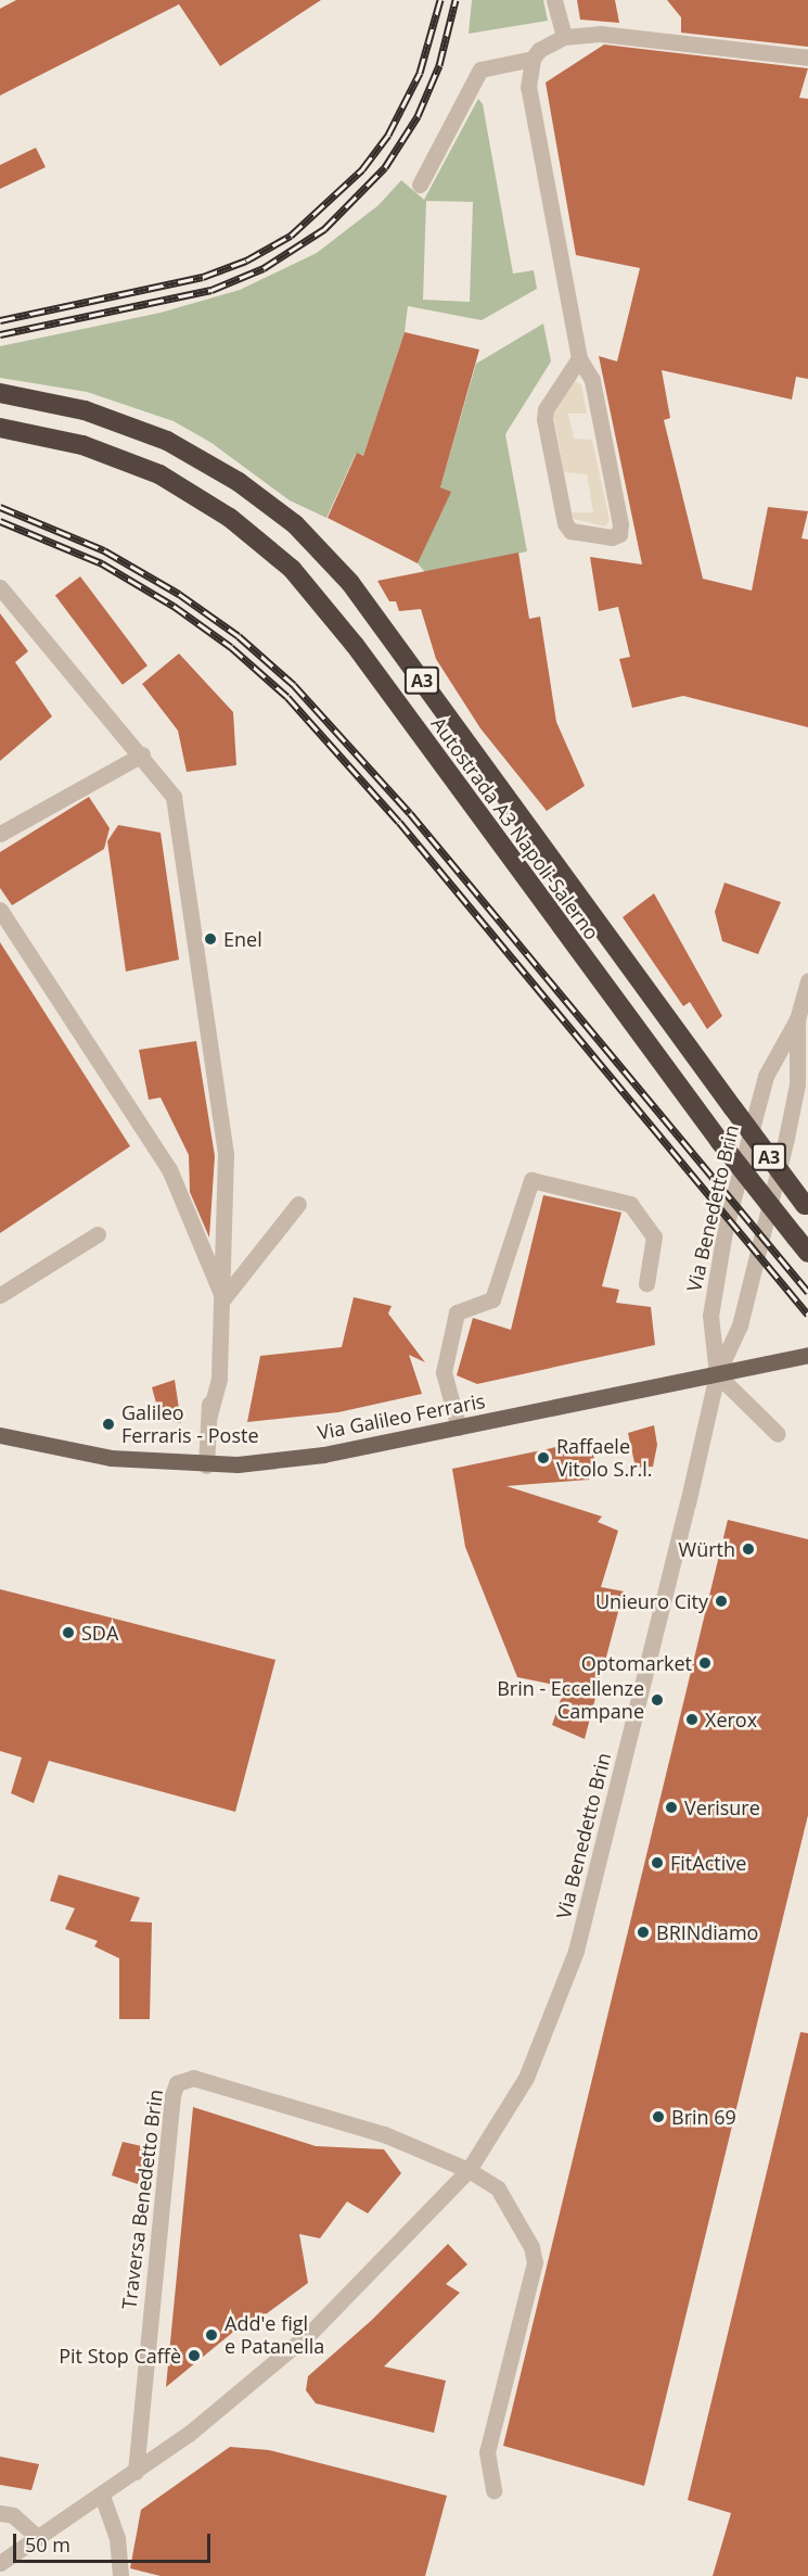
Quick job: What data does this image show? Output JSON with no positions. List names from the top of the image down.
{
  "streets": {
    "highway": ["A3", "Autostrada A3 Napoli-Salerno"],
    "main road": ["Via Galileo Ferraris"],
    "street": ["Via Benedetto Brin", "Traversa Benedetto Brin"]
  },
  "crossings": [
    ["Via Benedetto Brin", "Via Galileo Ferraris"],
    ["Via Benedetto Brin", "Traversa Benedetto Brin"]
  ],
  "places": [
    "Enel",
    "Galileo Ferraris - Poste",
    "Raffaele Vitolo S.r.l.",
    "Würth",
    "Unieuro City",
    "SDA",
    "Optomarket",
    "Brin - Eccellenze Campane",
    "Xerox",
    "Verisure",
    "FitActive",
    "BRINdiamo",
    "Brin 69",
    "Add'e figl e Patanella",
    "Pit Stop Caffè"
  ],
  "scale_bar": "50 m"
}
